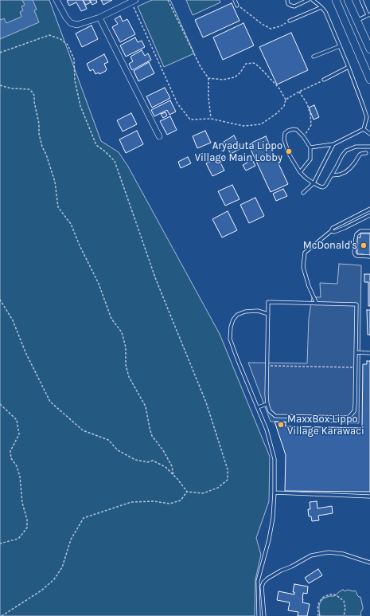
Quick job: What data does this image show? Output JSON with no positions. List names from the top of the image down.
{
  "places": ["Aryaduta Lippo Village Main Lobby", "McDonald's", "MaxxBox Lippo Village Karawaci"]
}
